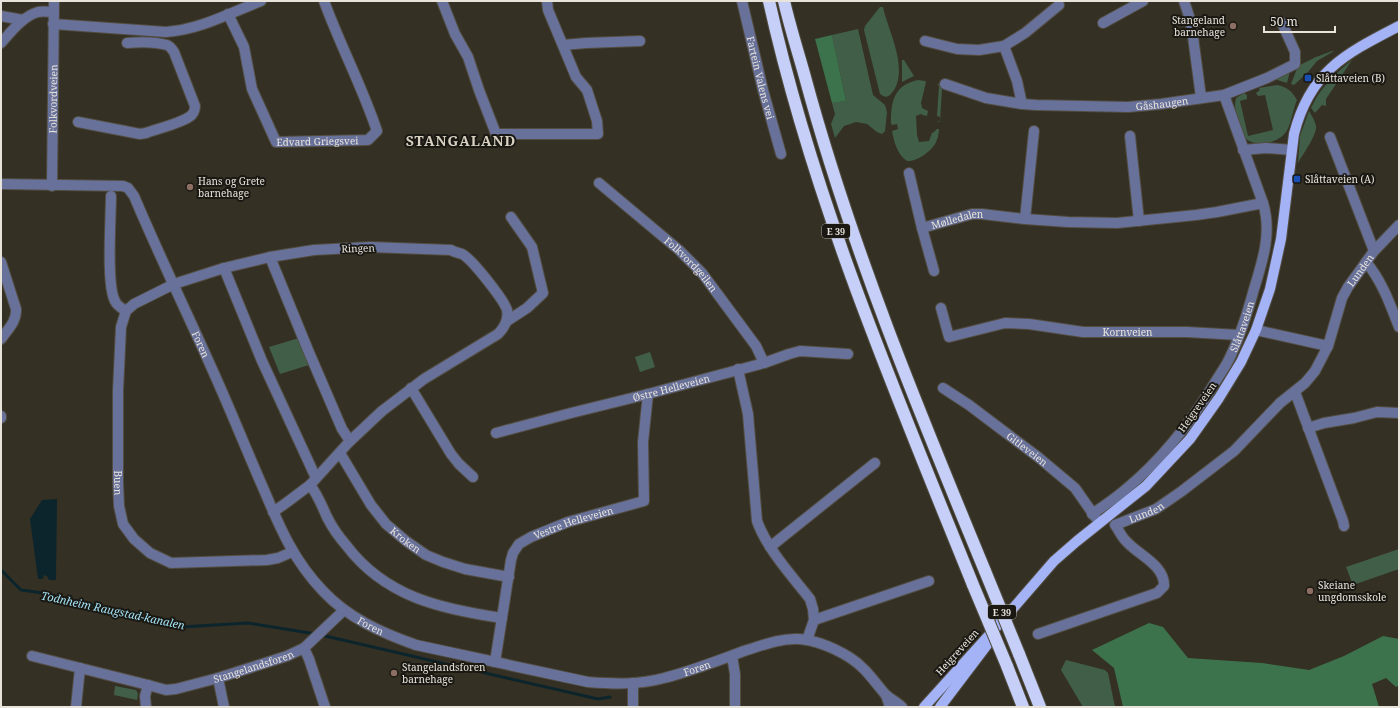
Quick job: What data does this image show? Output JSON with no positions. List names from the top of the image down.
{
  "streets": {
    "highway": ["E 39"],
    "main road": ["Heigreveien"],
    "street": [
      "Fartein Valens vei",
      "Folkvordveien",
      "Gåshaugen",
      "Edvard Griegsvei",
      "Mølledalen",
      "Ringen",
      "Folkvordgeilen",
      "Lunden",
      "Slåttaveien",
      "Kornveien",
      "Foren",
      "Østre Helleveien",
      "Gitleveien",
      "Buen",
      "Vestre Helleveien",
      "Kroken",
      "Stangelandsforen"
    ]
  },
  "crossings": [
    ["Folkvordveien", "Foren"],
    ["Gåshaugen", "Slåttaveien"],
    ["Mølledalen", "Slåttaveien"],
    ["Ringen", "Foren"],
    ["Folkvordgeilen", "Østre Helleveien"],
    ["Slåttaveien", "Kornveien"],
    ["Slåttaveien", "Gitleveien"],
    ["Foren", "Buen"],
    ["Foren", "Vestre Helleveien"],
    ["Foren", "Stangelandsforen"],
    ["Østre Helleveien", "Vestre Helleveien"],
    ["Heigreveien", "Gitleveien"],
    ["Vestre Helleveien", "Kroken"]
  ],
  "districts": ["STANGALAND"],
  "water": ["Todnheim Raugstad-kanalen"],
  "places": {
    "other": [
      "Stangeland barnehage",
      "Hans og Grete barnehage",
      "Skeiane ungdomsskole",
      "Stangelandsforen barnehage"
    ],
    "transit": ["Slåttaveien (B)", "Slåttaveien (A)"]
  },
  "scale_bar": "50 m"
}
